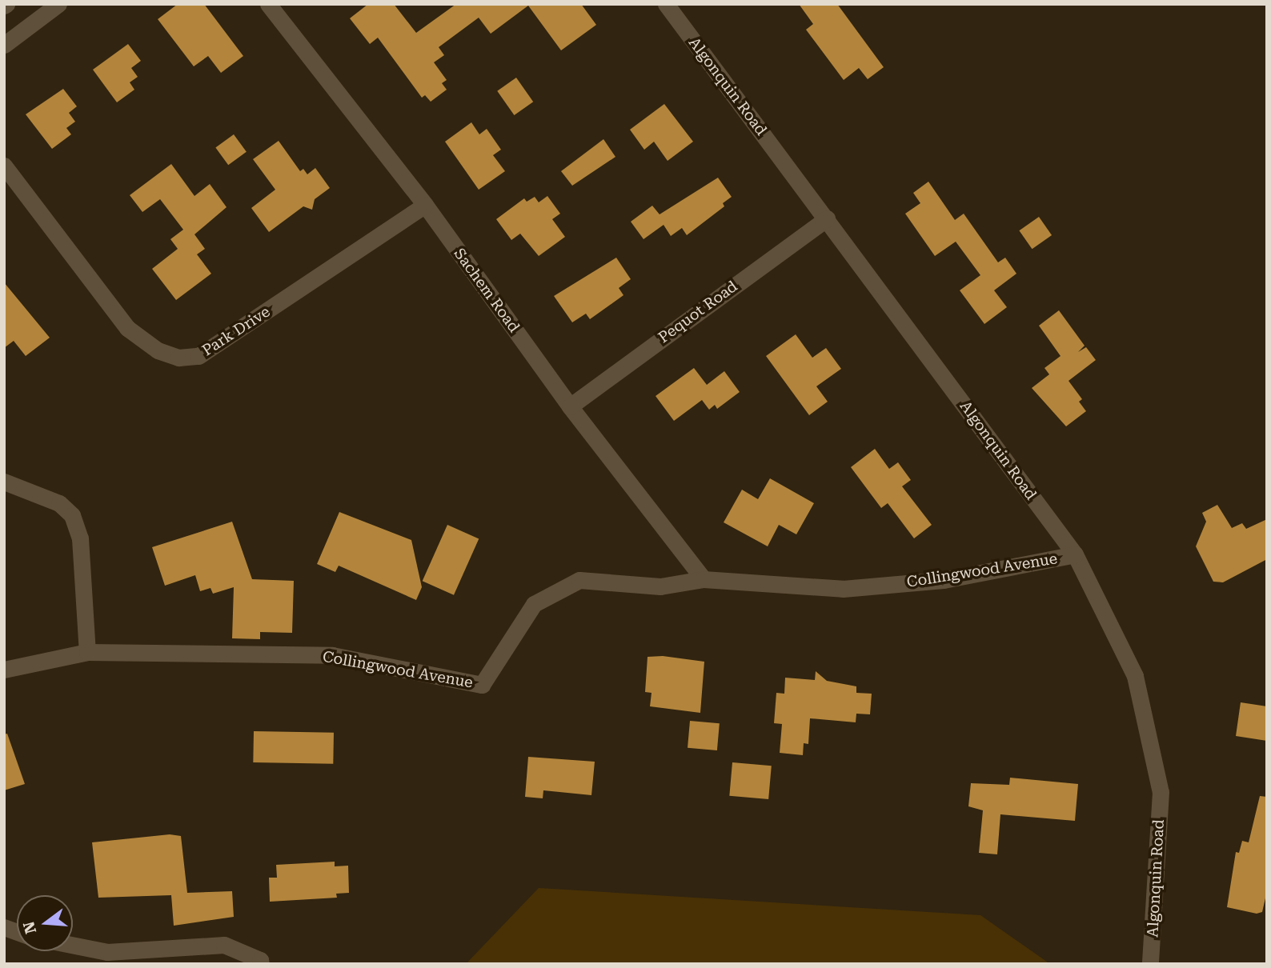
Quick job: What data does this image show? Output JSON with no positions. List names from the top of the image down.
{
  "streets": {
    "street": [
      "Algonquin Road",
      "Sachem Road",
      "Pequot Road",
      "Park Drive",
      "Collingwood Avenue"
    ]
  },
  "crossings": [
    ["Algonquin Road", "Pequot Road"],
    ["Algonquin Road", "Collingwood Avenue"],
    ["Sachem Road", "Pequot Road"],
    ["Sachem Road", "Park Drive"],
    ["Sachem Road", "Collingwood Avenue"]
  ],
  "north": "left"
}
